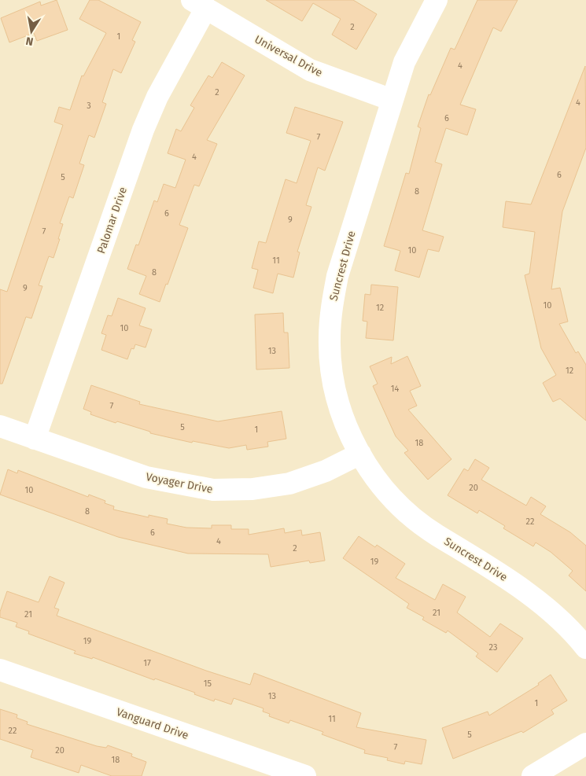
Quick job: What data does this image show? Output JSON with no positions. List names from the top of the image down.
{
  "streets": {
    "street": [
      "Universal Drive",
      "Palomar Drive",
      "Suncrest Drive",
      "Voyager Drive",
      "Vanguard Drive"
    ]
  },
  "crossings": [
    ["Universal Drive", "Palomar Drive"],
    ["Universal Drive", "Suncrest Drive"],
    ["Palomar Drive", "Voyager Drive"],
    ["Suncrest Drive", "Voyager Drive"]
  ],
  "house_numbers": [
    "2",
    "1",
    "4",
    "2",
    "4",
    "3",
    "6",
    "7",
    "4",
    "6",
    "5",
    "8",
    "6",
    "9",
    "7",
    "10",
    "11",
    "8",
    "9",
    "10",
    "12",
    "10",
    "13",
    "12",
    "14",
    "7",
    "5",
    "1",
    "18",
    "20",
    "10",
    "8",
    "22",
    "6",
    "4",
    "2",
    "19",
    "21",
    "21",
    "19",
    "23",
    "17",
    "15",
    "13",
    "1",
    "11",
    "22",
    "5",
    "7",
    "20",
    "18"
  ],
  "north": "bottom"
}
